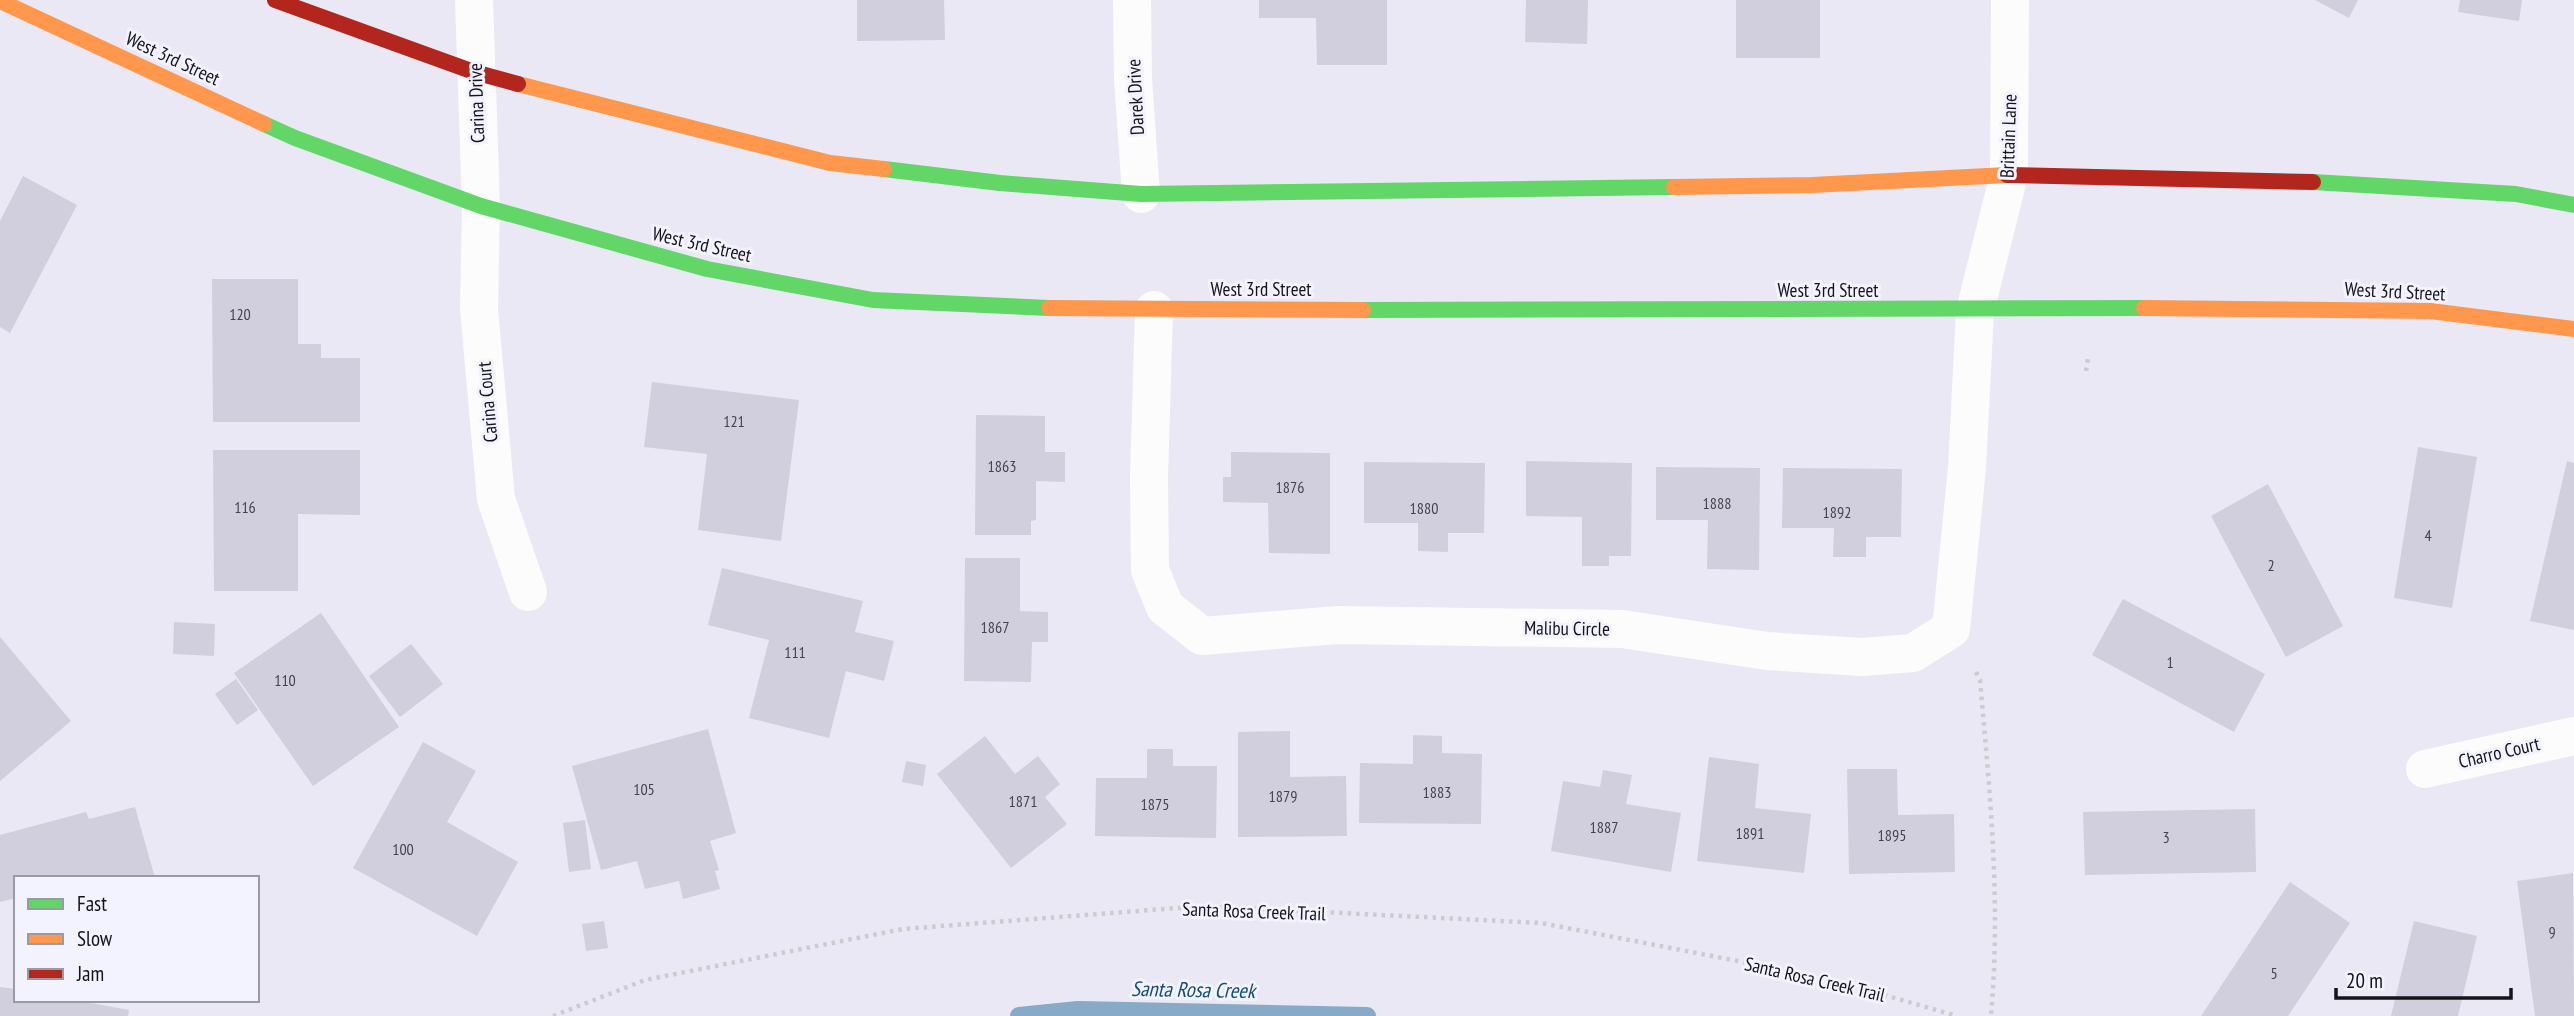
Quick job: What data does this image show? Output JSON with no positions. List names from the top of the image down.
{
  "streets": {
    "main road": ["West 3rd Street"],
    "street": [
      "Darek Drive",
      "Carina Drive",
      "Brittain Lane",
      "Carina Court",
      "Malibu Circle",
      "Charro Court"
    ],
    "path": ["Santa Rosa Creek Trail"]
  },
  "crossings": [
    ["West 3rd Street", "Carina Drive"],
    ["West 3rd Street", "Brittain Lane"],
    ["West 3rd Street", "Carina Court"],
    ["West 3rd Street", "Malibu Circle"],
    ["Carina Drive", "Carina Court"]
  ],
  "water": ["Santa Rosa Creek"],
  "house_numbers": [
    "120",
    "121",
    "1863",
    "1876",
    "1888",
    "116",
    "1880",
    "1892",
    "4",
    "2",
    "1867",
    "111",
    "1",
    "110",
    "105",
    "1883",
    "1879",
    "1871",
    "1875",
    "1887",
    "1891",
    "1895",
    "3",
    "100",
    "9",
    "5"
  ],
  "legend": ["Fast", "Slow", "Jam"],
  "scale_bar": "20 m"
}
